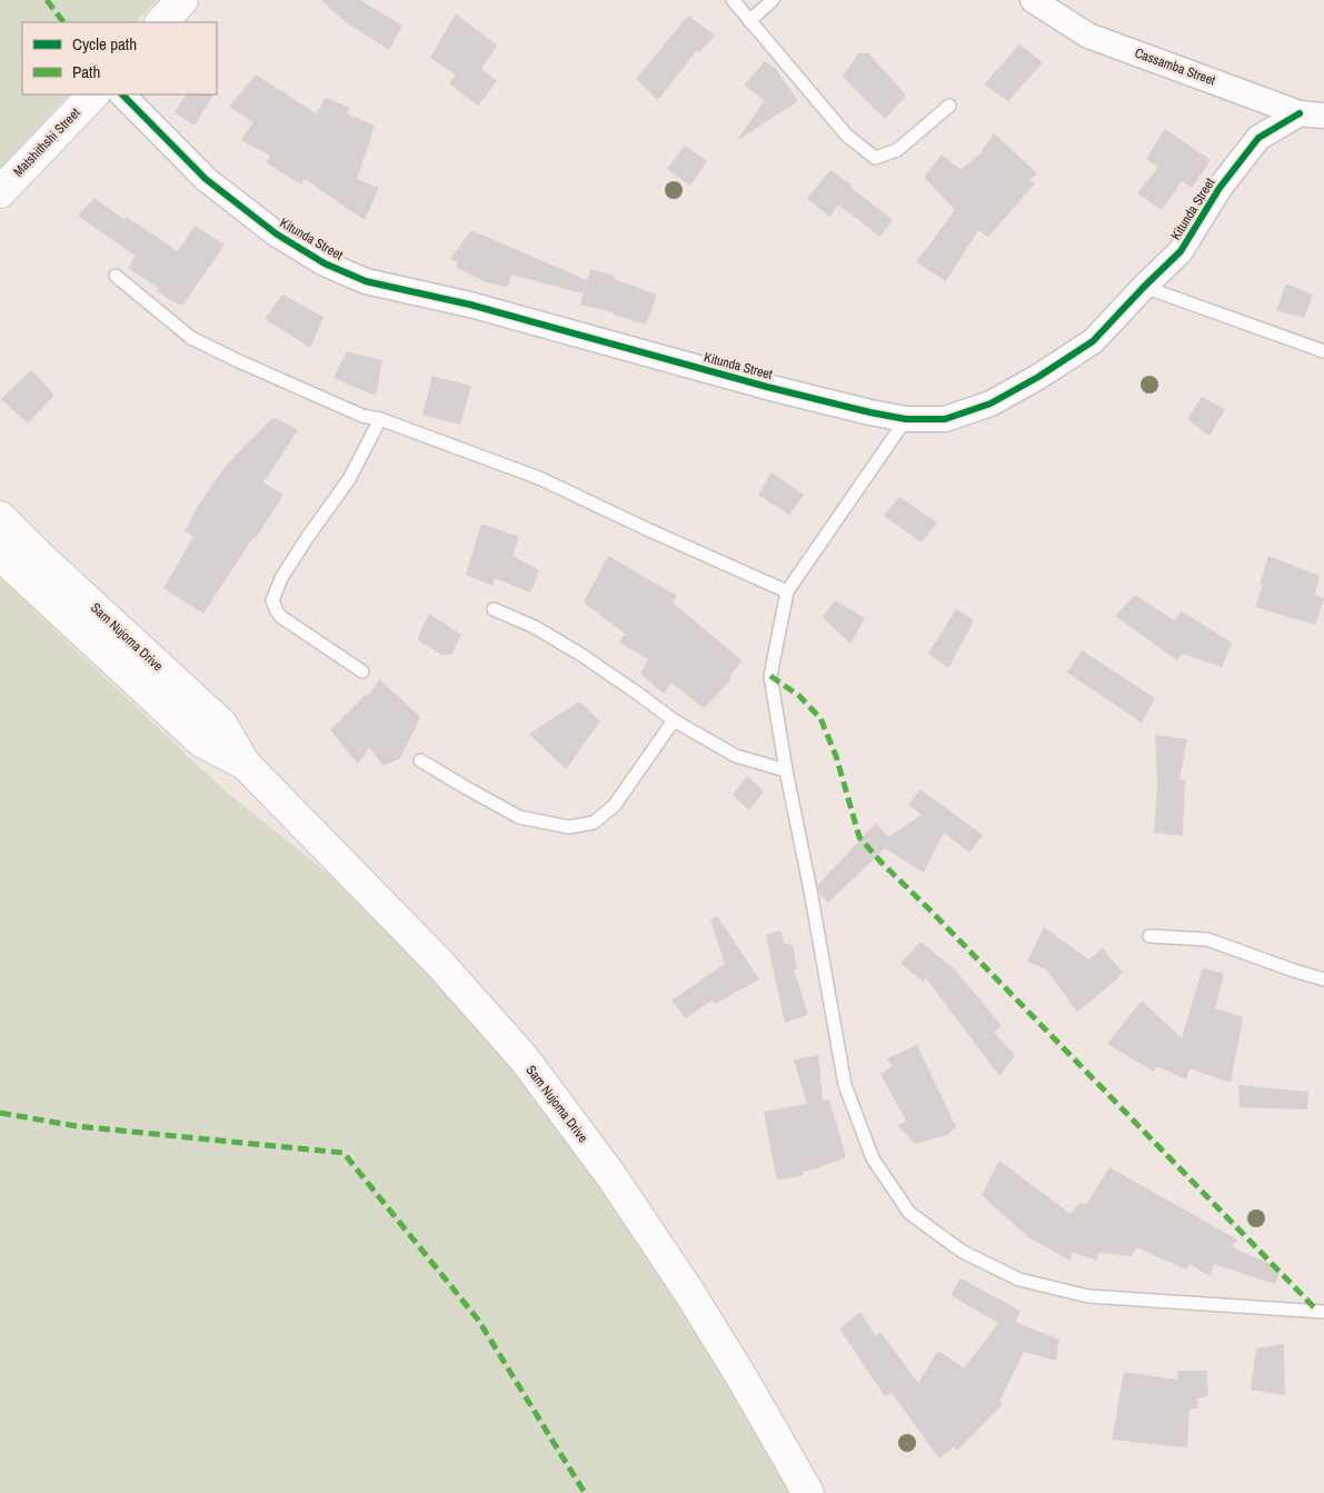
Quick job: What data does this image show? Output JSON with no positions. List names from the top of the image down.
{
  "streets": {
    "main road": ["Matshithshi Street", "Sam Nujoma Drive"],
    "street": ["Cassamba Street", "Kitunda Street"]
  },
  "crossings": [
    ["Cassamba Street", "Kitunda Street"]
  ],
  "legend": ["Cycle path", "Path"]
}
